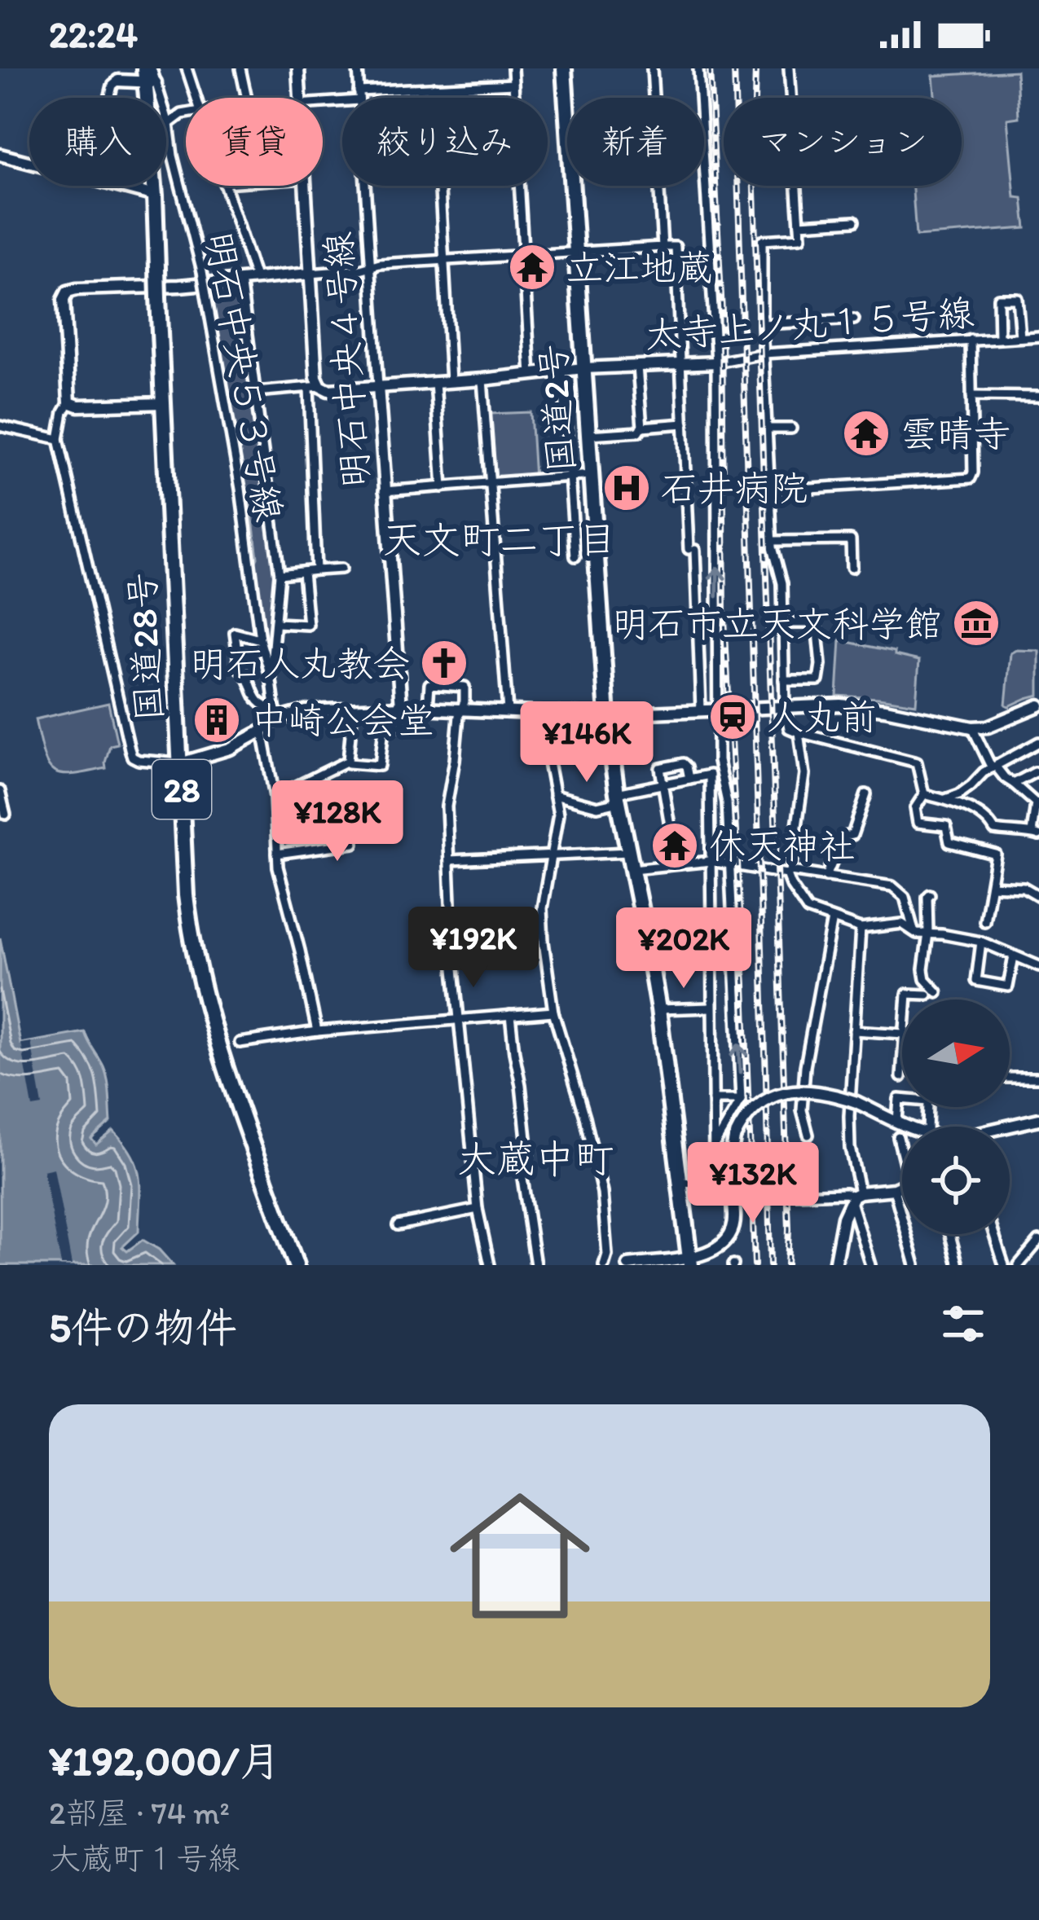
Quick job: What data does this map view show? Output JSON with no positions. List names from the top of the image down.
{
  "streets": {
    "highway": ["国道2号", "国道28号", "28"],
    "street": ["太寺上ノ丸１５号線", "明石中央４号線", "明石中央５３号線"]
  },
  "crossings": [
    ["太寺上ノ丸１５号線", "明石中央４号線"],
    ["太寺上ノ丸１５号線", "国道2号"],
    ["明石中央５３号線", "国道28号"]
  ],
  "districts": ["天文町二丁目", "大蔵中町"],
  "places": {
    "temple": ["立江地蔵", "雲晴寺", "休天神社"],
    "hospital": ["石井病院"],
    "museum": ["明石市立天文科学館"],
    "church": ["明石人丸教会"],
    "station": ["人丸前"],
    "building": ["中崎公会堂"]
  },
  "north": "right",
  "page": {
    "status": "22:24",
    "chip": [
      "購入",
      "賃貸",
      "絞り込み",
      "新着",
      "マンション"
    ],
    "price": [
      "¥146K",
      "¥128K",
      "¥192K",
      "¥202K",
      "¥132K"
    ],
    "heading": "5件の物件",
    "list": [
      {
        "name": "¥192,000/月",
        "note": "2部屋 · 74 m² · 大蔵町１号線"
      }
    ]
  }
}
